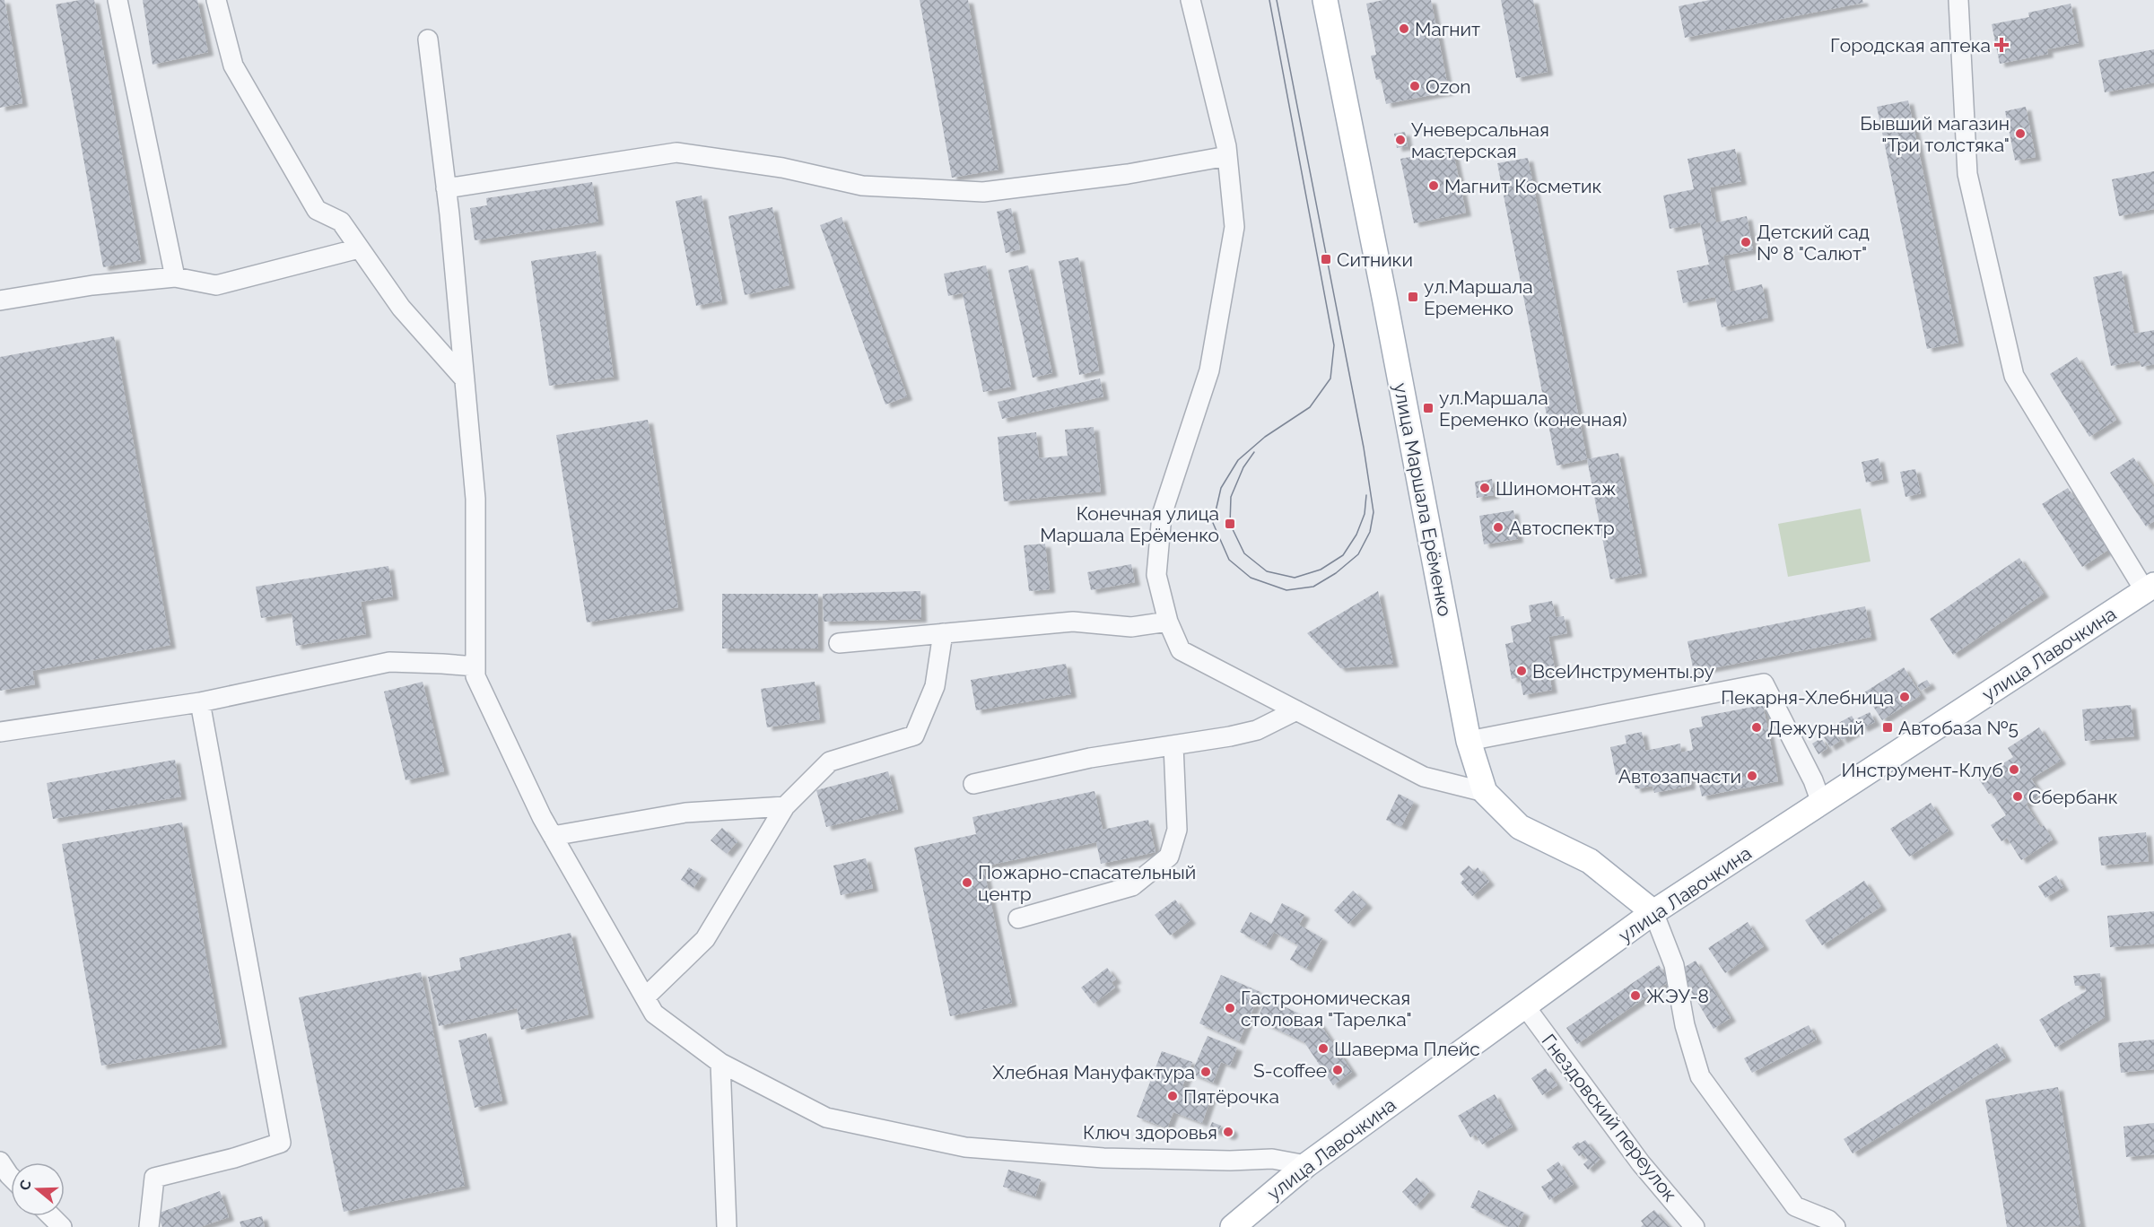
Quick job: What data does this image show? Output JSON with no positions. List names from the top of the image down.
{
  "streets": {
    "main road": ["улица Маршала Ерёменко", "улица Лавочкина"],
    "street": ["Гнездовский переулок"]
  },
  "crossings": [
    ["улица Маршала Ерёменко", "улица Лавочкина"],
    ["улица Лавочкина", "Гнездовский переулок"]
  ],
  "places": {
    "other": [
      "Магнит",
      "Ozon",
      "Бывший магазин \"Три толстяка\"",
      "Уневерсальная мастерская",
      "Магнит Косметик",
      "Детский сад № 8 \"Салют\"",
      "Шиномонтаж",
      "Автоспектр",
      "ВсеИнструменты.ру",
      "Пекарня-Хлебница",
      "Дежурный",
      "Инструмент-Клуб",
      "Автозапчасти",
      "Сбербанк",
      "Пожарно-спасательный центр",
      "ЖЭУ-8",
      "Гастрономическая столовая \"Тарелка\"",
      "Шаверма Плейс",
      "S-coffee",
      "Хлебная Мануфактура",
      "Пятёрочка",
      "Ключ здоровья"
    ],
    "health": ["Городская аптека"],
    "transit": [
      "Ситники",
      "ул.Маршала Еременко",
      "ул.Маршала Еременко (конечная)",
      "Конечная улица Маршала Ерёменко",
      "Автобаза №5"
    ]
  },
  "north": "left"
}
